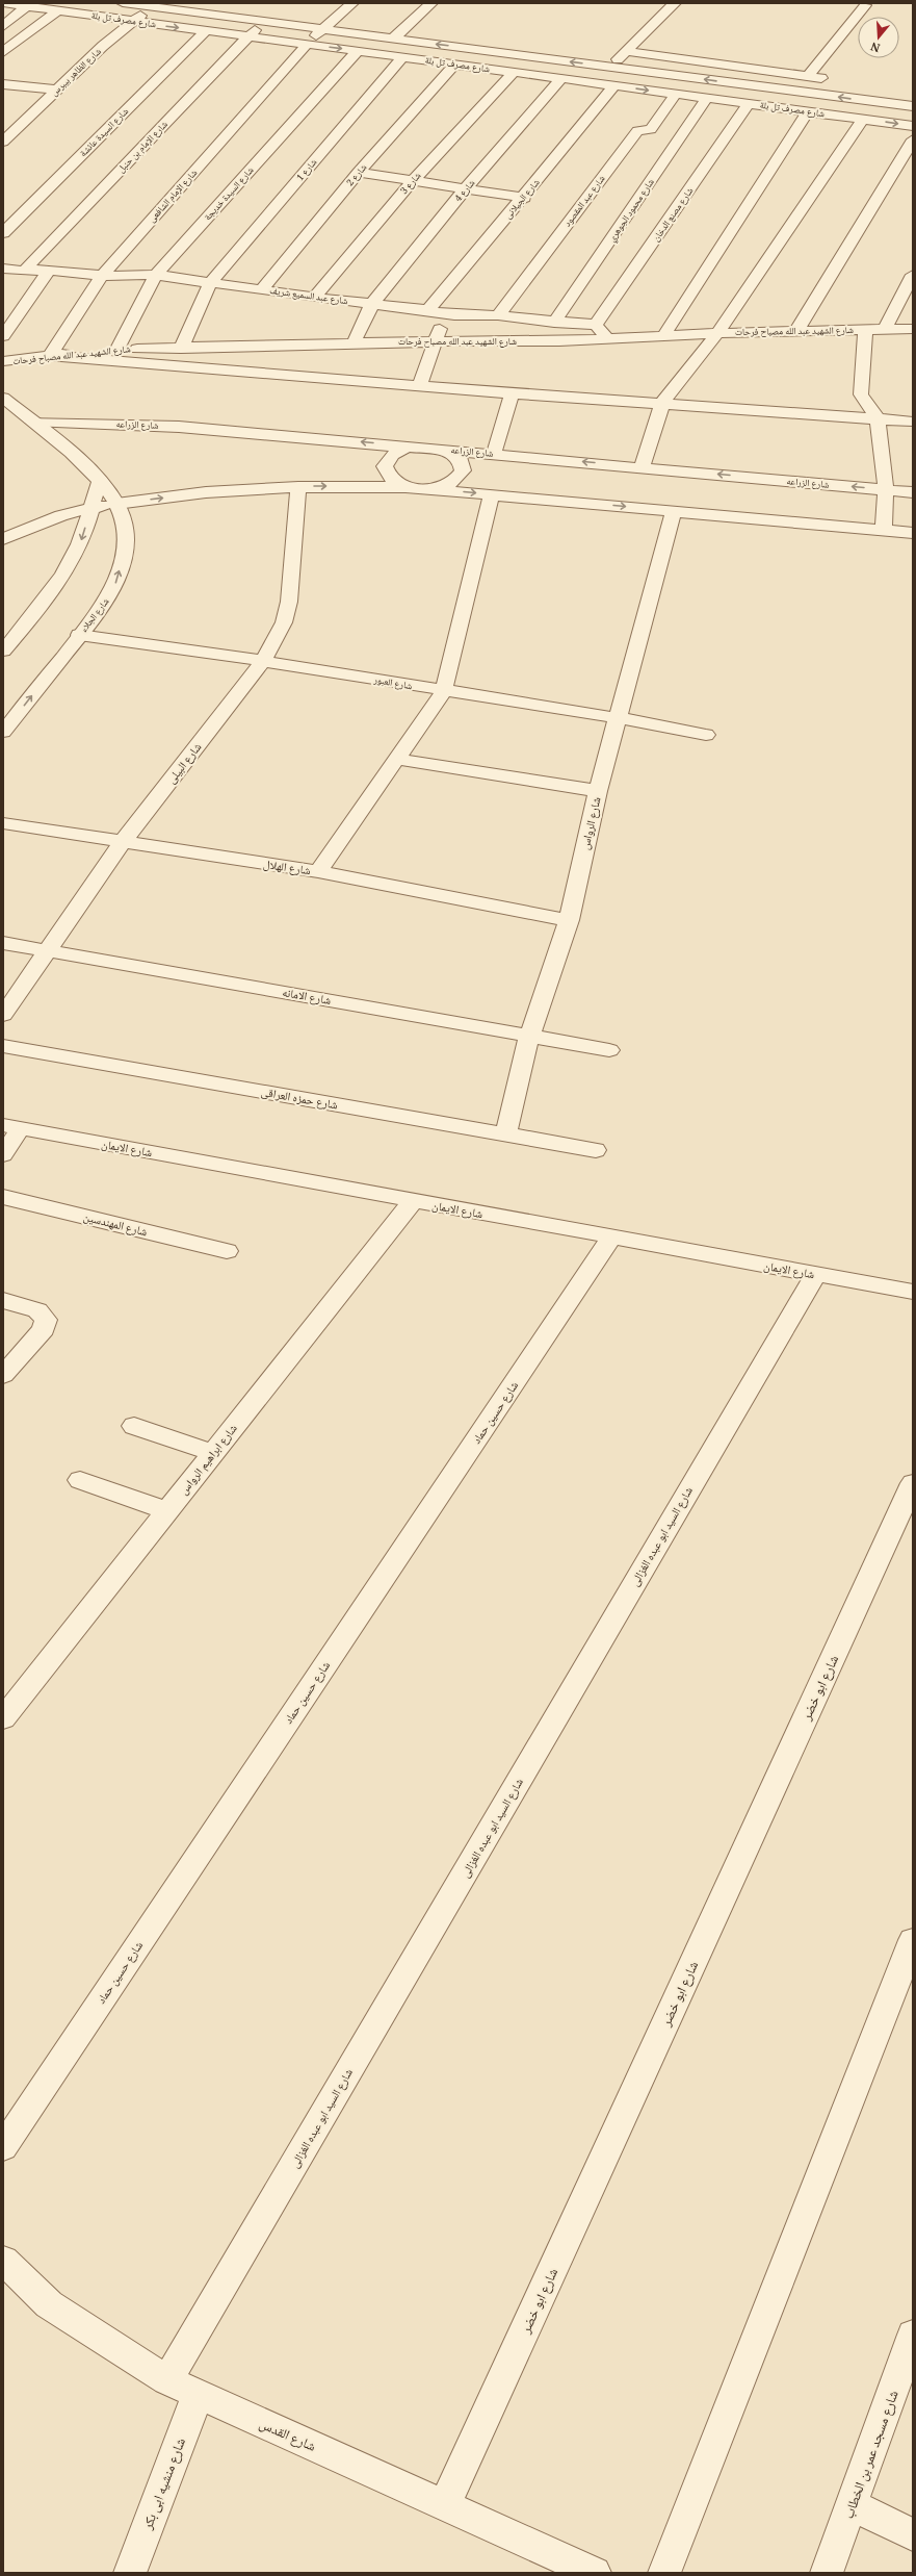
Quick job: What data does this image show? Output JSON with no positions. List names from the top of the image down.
{
  "streets": {
    "street": [
      "شارع مصرف تل بلة",
      "شارع الظاهر بيبرس",
      "شارع السيدة عائشة",
      "شارع الإمام بن حنبل",
      "شارع 1",
      "شارع 2",
      "شارع 3",
      "شارع 4",
      "شارع السيدة خديجة",
      "شارع الإمام الشافعى",
      "شارع الجيلانى",
      "شارع عبد المقصود",
      "شارع محمود الجوهري",
      "شارع مصنع الدخان",
      "شارع عبد السميع شريف",
      "شارع الشهيد عبد الله مصباح فرحات",
      "شارع الزراعه",
      "شارع الجلاء",
      "شارع العبور",
      "شارع البيلى",
      "شارع الرواس",
      "شارع الهلال",
      "شارع الامانه",
      "شارع حمزه العراقى",
      "شارع الايمان",
      "شارع المهندسين",
      "شارع حسين حماد",
      "شارع ابراهيم الرواس",
      "شارع السيد ابو عبده الغزالى",
      "شارع ابو خضر",
      "شارع القدس",
      "شارع مسجد عمر بن الخطاب",
      "شارع منشيه ابى بكر"
    ]
  },
  "crossings": [
    ["شارع مصرف تل بلة", "شارع الظاهر بيبرس"],
    ["شارع مصرف تل بلة", "شارع السيدة عائشة"],
    ["شارع مصرف تل بلة", "شارع الإمام بن حنبل"],
    ["شارع مصرف تل بلة", "شارع 1"],
    ["شارع مصرف تل بلة", "شارع 2"],
    ["شارع مصرف تل بلة", "شارع 3"],
    ["شارع مصرف تل بلة", "شارع 4"],
    ["شارع مصرف تل بلة", "شارع السيدة خديجة"],
    ["شارع مصرف تل بلة", "شارع الإمام الشافعى"],
    ["شارع مصرف تل بلة", "شارع الجيلانى"],
    ["شارع مصرف تل بلة", "شارع عبد المقصود"],
    ["شارع مصرف تل بلة", "شارع محمود الجوهري"],
    ["شارع مصرف تل بلة", "شارع مصنع الدخان"],
    ["شارع الإمام بن حنبل", "شارع عبد السميع شريف"],
    ["شارع 1", "شارع عبد السميع شريف"],
    ["شارع 1", "شارع الشهيد عبد الله مصباح فرحات"],
    ["شارع 2", "شارع عبد السميع شريف"],
    ["شارع 3", "شارع عبد السميع شريف"],
    ["شارع 4", "شارع عبد السميع شريف"],
    ["شارع 4", "شارع الشهيد عبد الله مصباح فرحات"],
    ["شارع السيدة خديجة", "شارع عبد السميع شريف"],
    ["شارع السيدة خديجة", "شارع الشهيد عبد الله مصباح فرحات"],
    ["شارع الإمام الشافعى", "شارع عبد السميع شريف"],
    ["شارع الإمام الشافعى", "شارع الشهيد عبد الله مصباح فرحات"],
    ["شارع الجيلانى", "شارع عبد السميع شريف"],
    ["شارع عبد المقصود", "شارع عبد السميع شريف"],
    ["شارع محمود الجوهري", "شارع عبد السميع شريف"],
    ["شارع مصنع الدخان", "شارع عبد السميع شريف"],
    ["شارع الزراعه", "شارع الجلاء"],
    ["شارع الجلاء", "شارع العبور"],
    ["شارع العبور", "شارع البيلى"],
    ["شارع العبور", "شارع الرواس"],
    ["شارع البيلى", "شارع الهلال"],
    ["شارع البيلى", "شارع الامانه"],
    ["شارع الرواس", "شارع الهلال"],
    ["شارع الرواس", "شارع الامانه"],
    ["شارع الرواس", "شارع حمزه العراقى"],
    ["شارع الايمان", "شارع حسين حماد"],
    ["شارع الايمان", "شارع ابراهيم الرواس"],
    ["شارع الايمان", "شارع السيد ابو عبده الغزالى"],
    ["شارع السيد ابو عبده الغزالى", "شارع القدس"],
    ["شارع ابو خضر", "شارع القدس"],
    ["شارع القدس", "شارع منشيه ابى بكر"]
  ],
  "north": "bottom"
}
